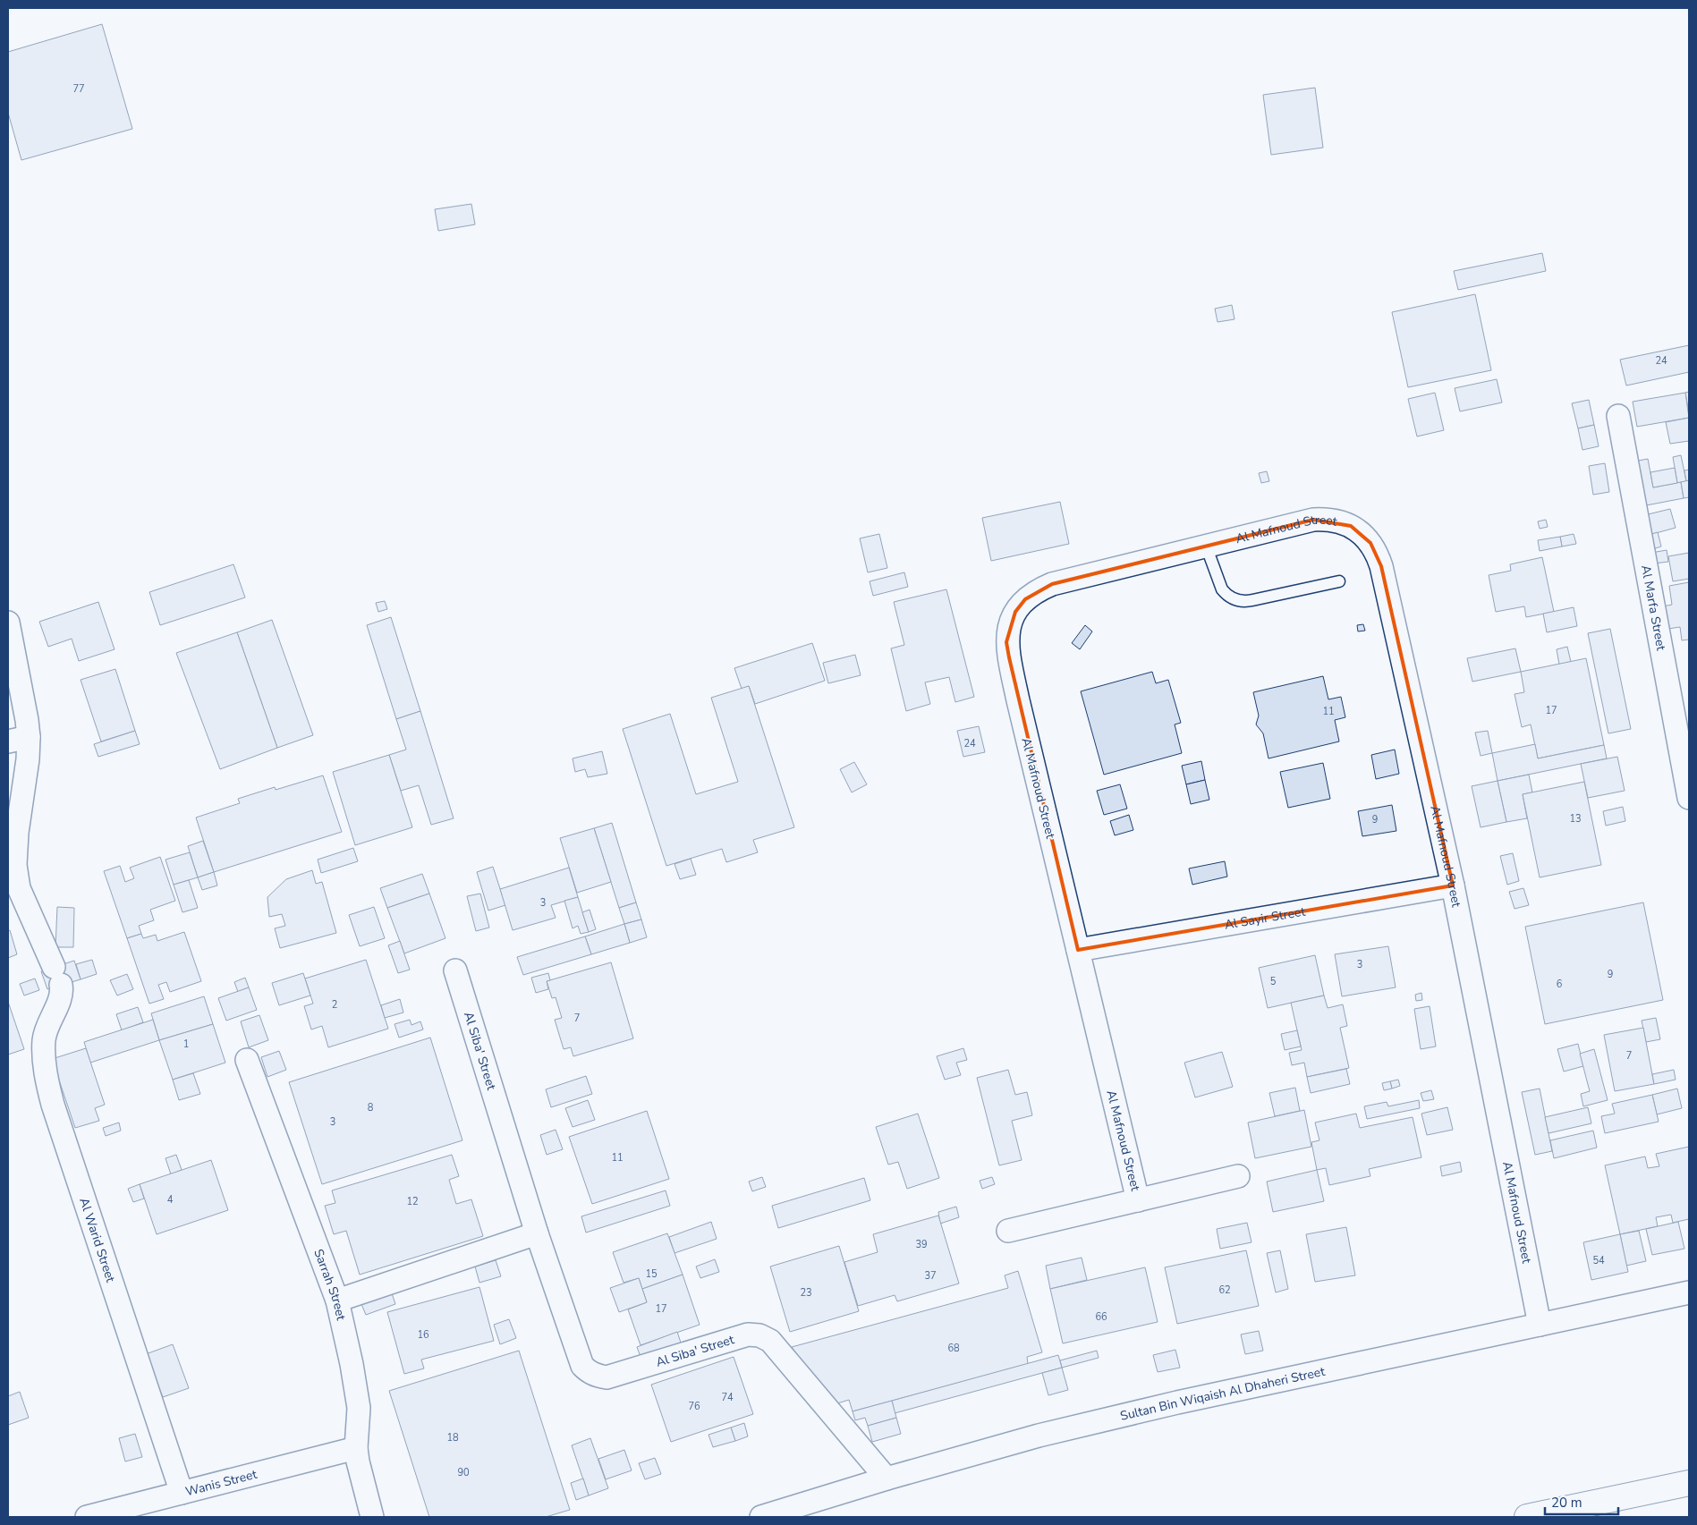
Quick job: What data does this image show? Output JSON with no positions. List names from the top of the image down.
{
  "streets": {
    "street": [
      "Al Mafnoud Street",
      "Al Marfa Street",
      "Al Sayir Street",
      "Al Siba' Street",
      "Al Warid Street",
      "Sarrah Street",
      "Sultan Bin Wiqaish Al Dhaheri Street",
      "Wanis Street"
    ]
  },
  "crossings": [
    ["Al Mafnoud Street", "Al Sayir Street"],
    ["Al Mafnoud Street", "Sultan Bin Wiqaish Al Dhaheri Street"],
    ["Al Siba' Street", "Sultan Bin Wiqaish Al Dhaheri Street"],
    ["Al Warid Street", "Wanis Street"],
    ["Sarrah Street", "Wanis Street"]
  ],
  "house_numbers": [
    "77",
    "24",
    "17",
    "11",
    "24",
    "13",
    "9",
    "3",
    "3",
    "9",
    "5",
    "6",
    "2",
    "7",
    "1",
    "7",
    "8",
    "3",
    "11",
    "4",
    "12",
    "39",
    "54",
    "15",
    "37",
    "62",
    "23",
    "17",
    "66",
    "16",
    "68",
    "74",
    "76",
    "18",
    "90"
  ],
  "scale_bar": "20 m"
}
